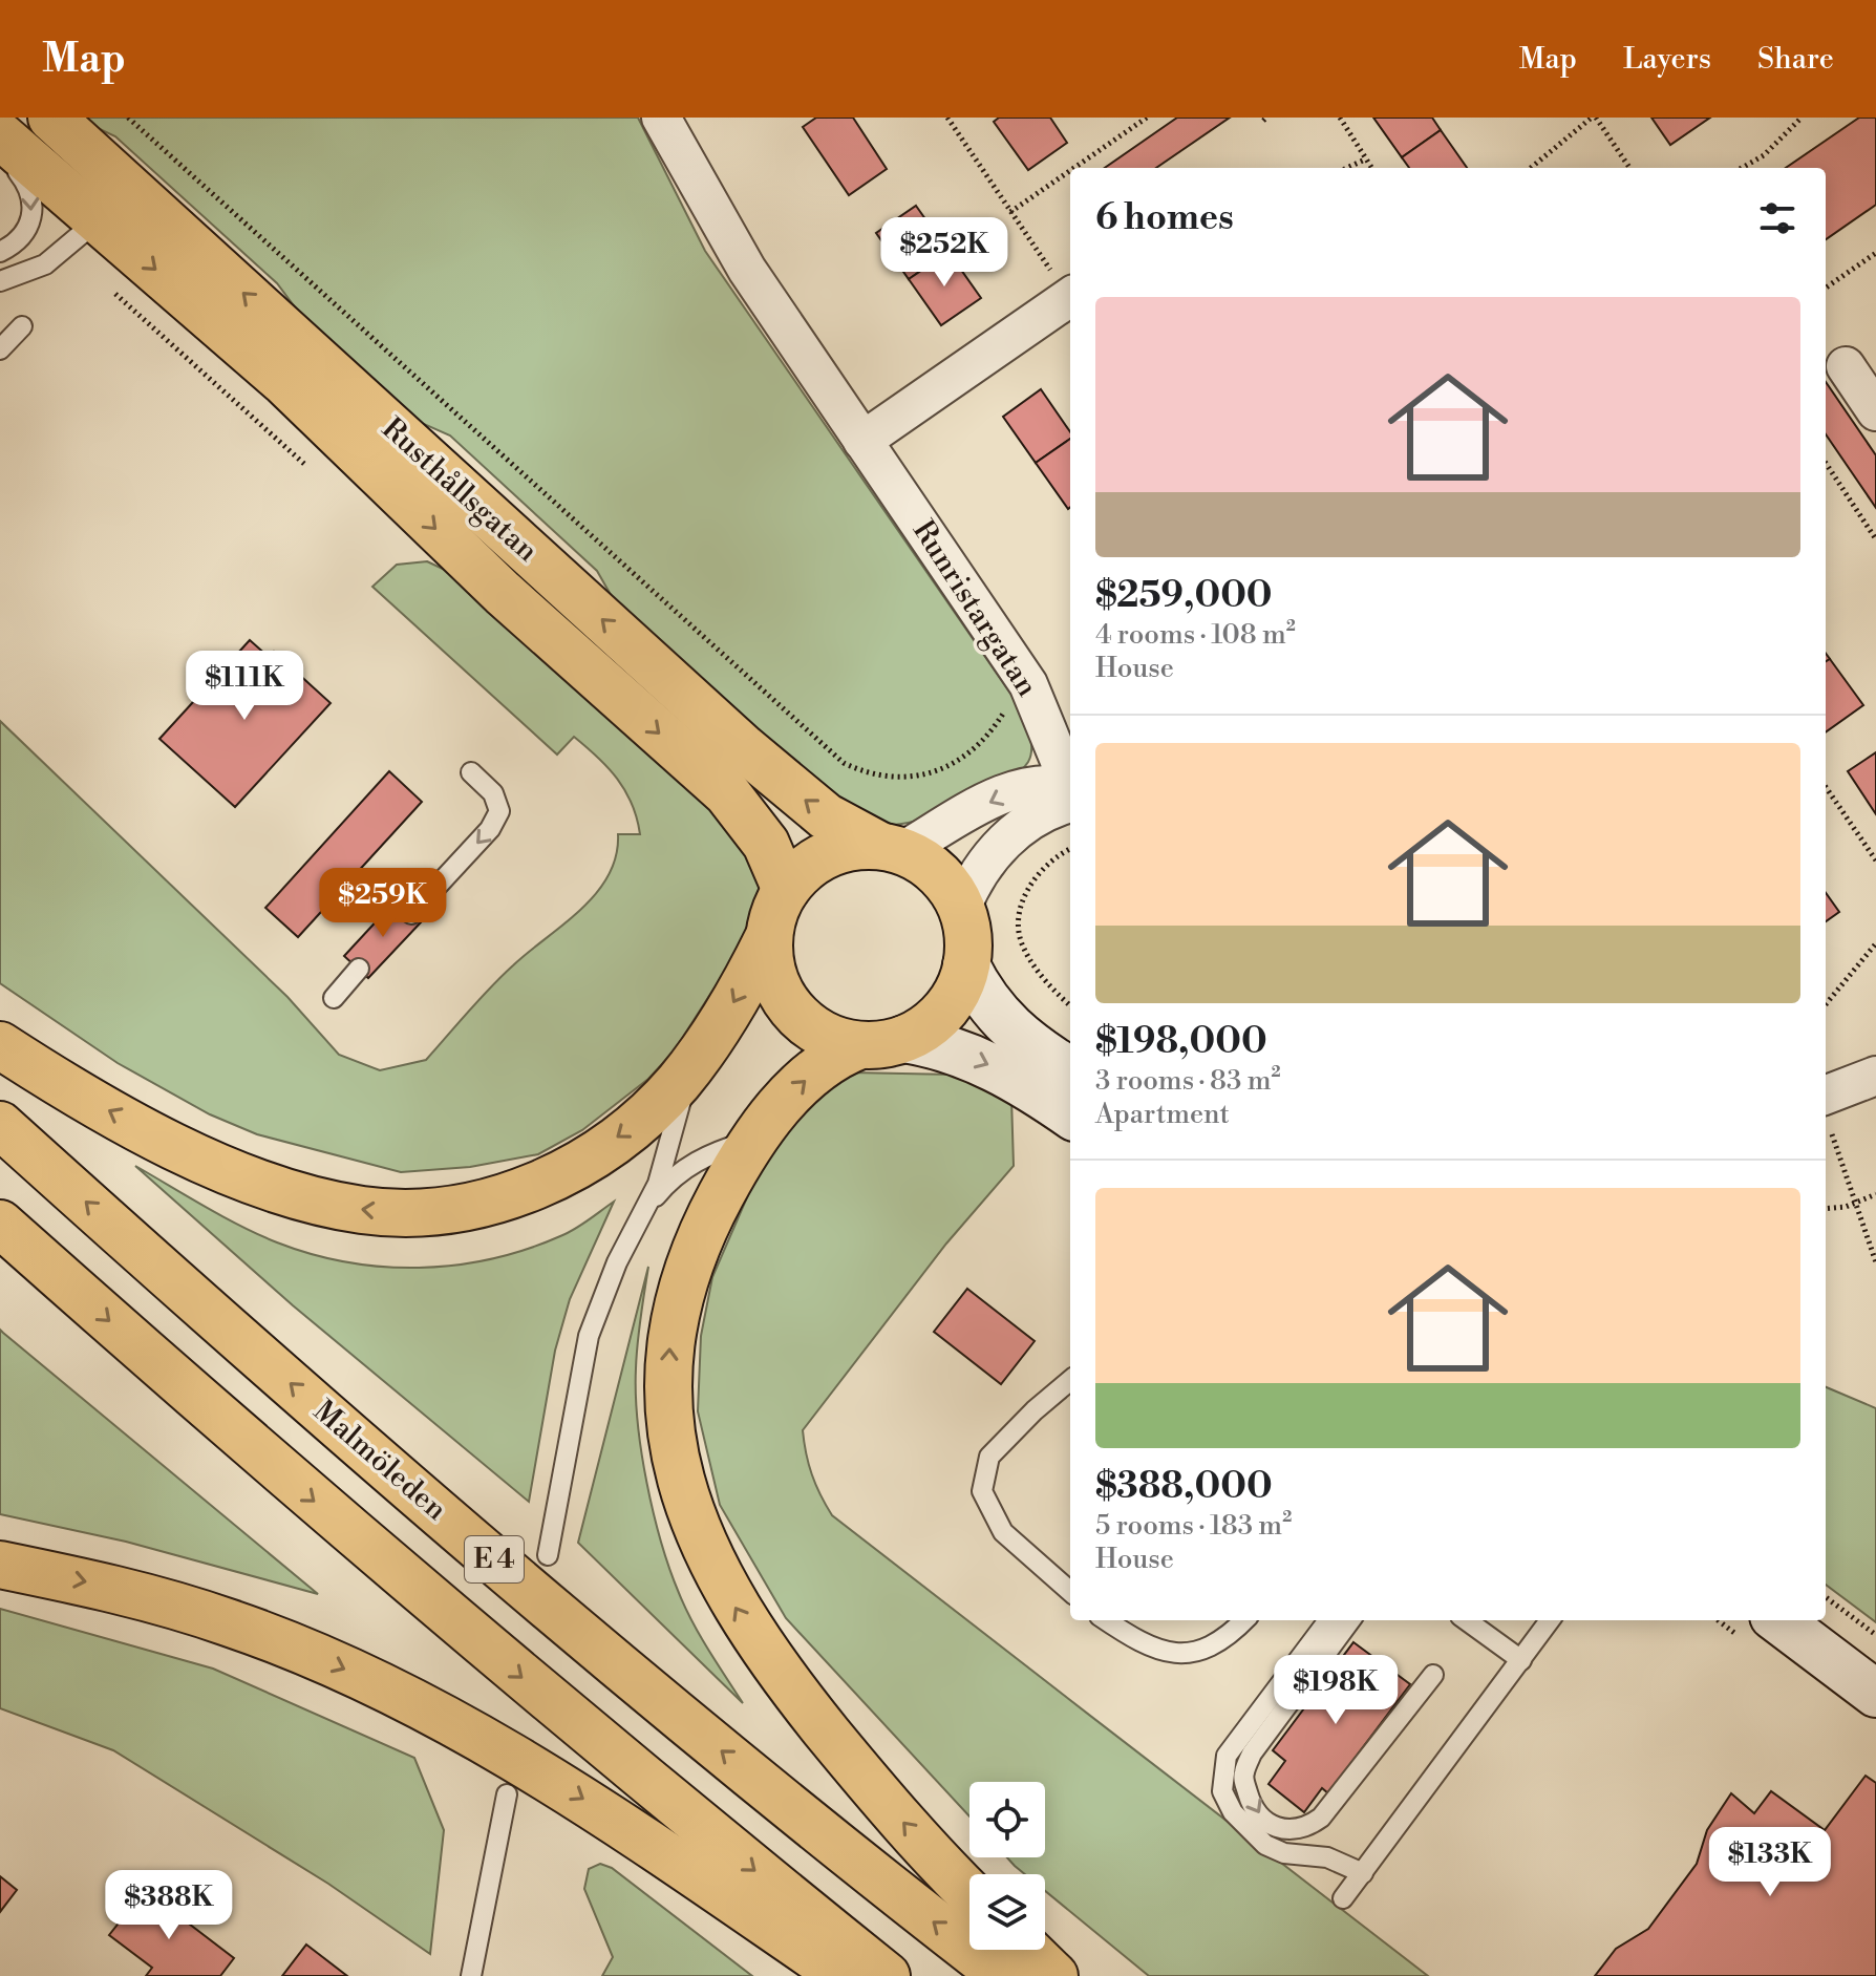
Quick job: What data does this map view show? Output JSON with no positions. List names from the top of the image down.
{
  "streets": {
    "main road": ["Rusthållsgatan", "Malmöleden", "E 4"],
    "street": ["Runristargatan"]
  },
  "page": {
    "header": "Map",
    "nav": ["Map", "Layers", "Share"],
    "heading": "6 homes",
    "price": [
      "$252K",
      "$111K",
      "$259K",
      "$198K",
      "$133K",
      "$388K"
    ],
    "list": [
      {
        "name": "$259,000",
        "note": "4 rooms · 108 m² · House"
      },
      {
        "name": "$198,000",
        "note": "3 rooms · 83 m² · Apartment"
      },
      {
        "name": "$388,000",
        "note": "5 rooms · 183 m² · House"
      }
    ]
  }
}
